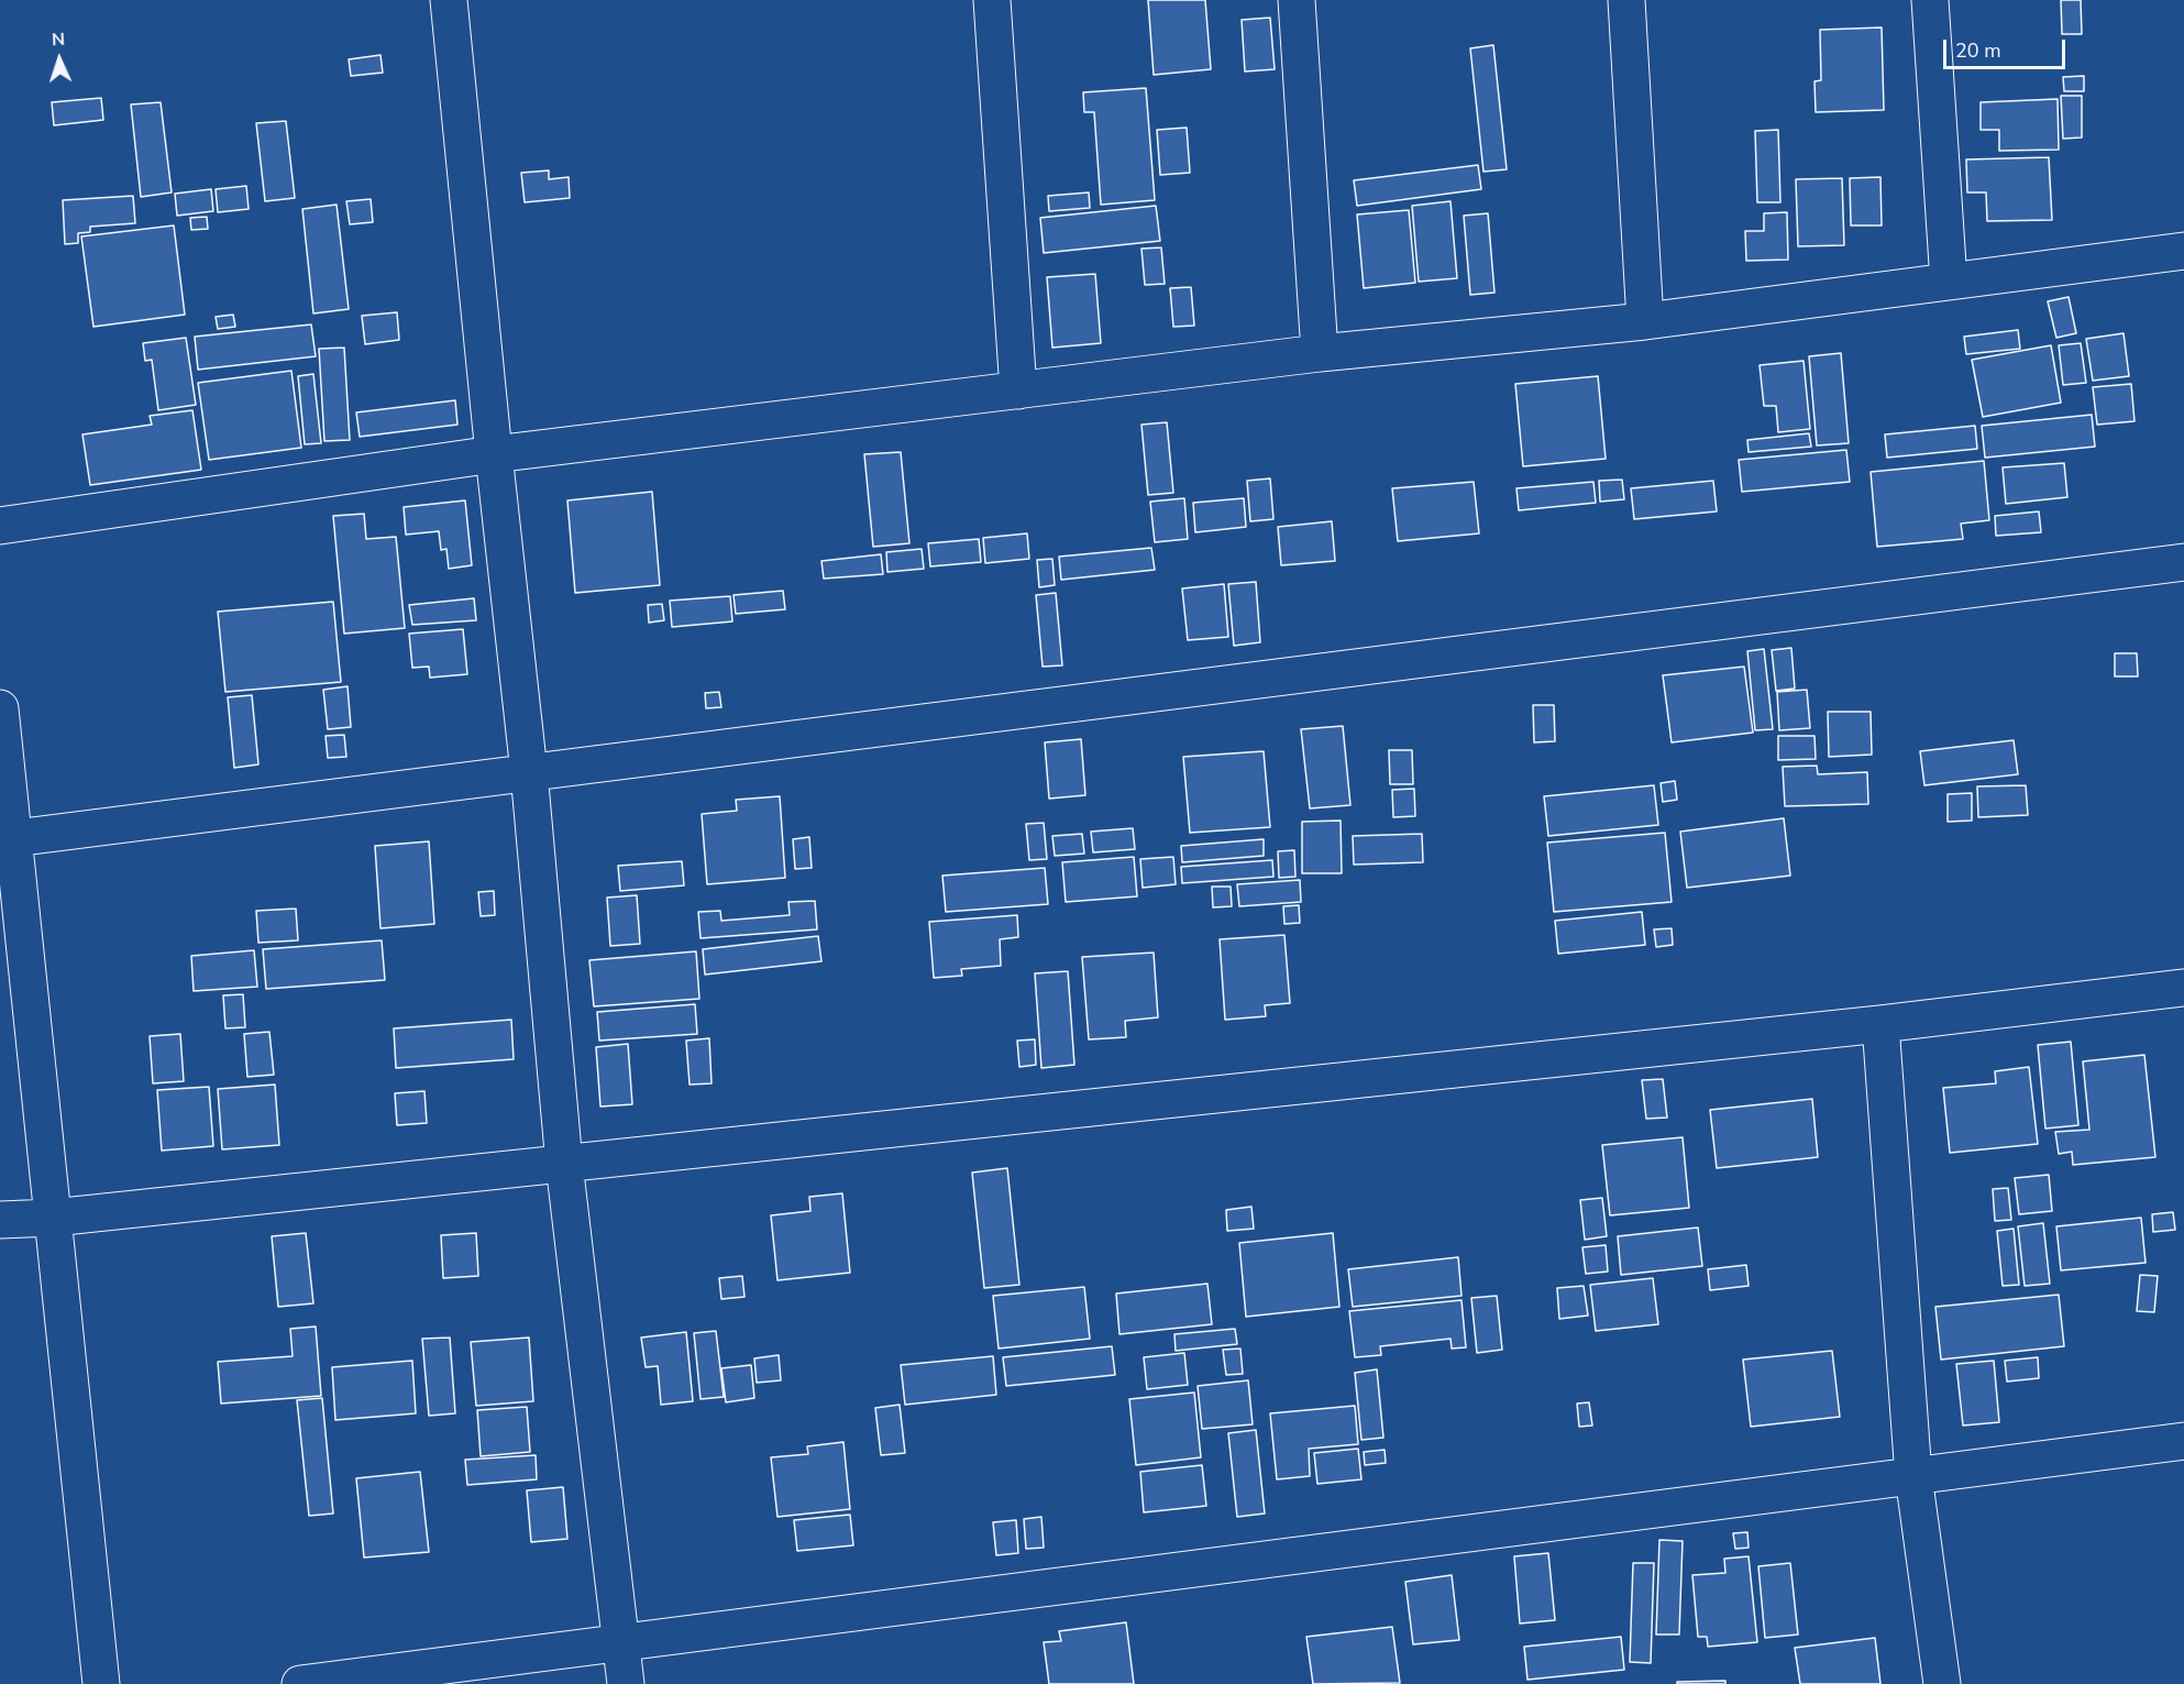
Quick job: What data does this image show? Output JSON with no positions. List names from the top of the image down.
{
  "scale_bar": "20 m",
  "north": "top"
}
